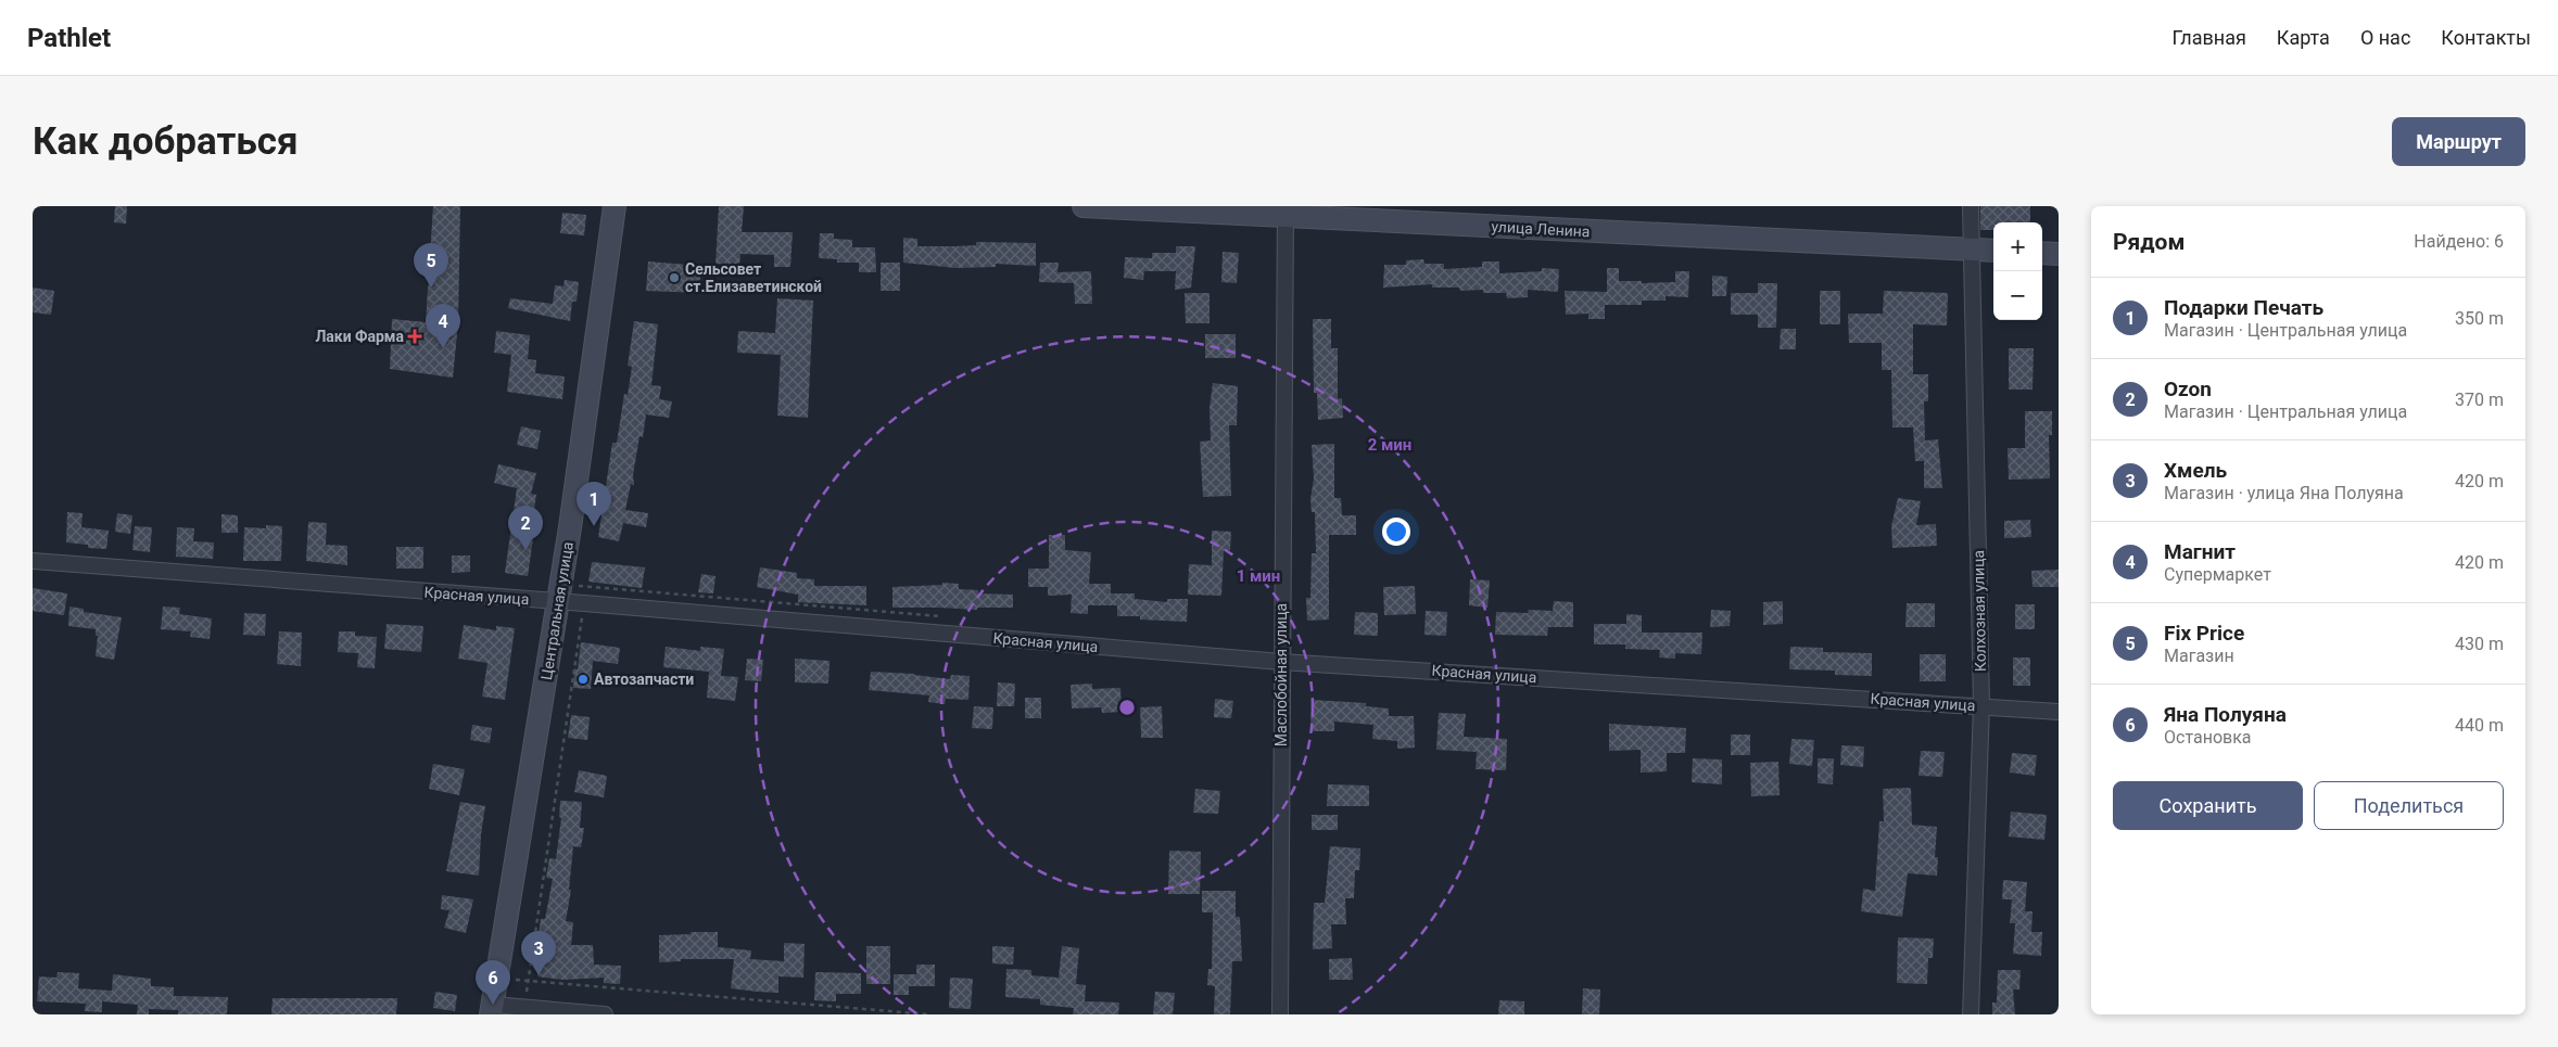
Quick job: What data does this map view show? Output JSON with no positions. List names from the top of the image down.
{
  "streets": {
    "street": [
      "улица Ленина",
      "Красная улица",
      "Центральная улица",
      "Колхозная улица",
      "Маслобойная улица"
    ]
  },
  "crossings": [
    ["улица Ленина", "Колхозная улица"],
    ["улица Ленина", "Маслобойная улица"],
    ["Красная улица", "Центральная улица"],
    ["Красная улица", "Колхозная улица"],
    ["Красная улица", "Маслобойная улица"]
  ],
  "places": {
    "other": ["Сельсовет ст.Елизаветинской", "Автозапчасти"],
    "health": ["Лаки Фарма"]
  },
  "page": {
    "header": "Pathlet",
    "nav": [
      "Главная",
      "Карта",
      "О нас",
      "Контакты"
    ],
    "buttons": [
      "Маршрут",
      ["Сохранить", "Поделиться"]
    ],
    "title": "Как добраться",
    "heading": ["Рядом", "Найдено: 6"],
    "map_buttons": ["+", "−"],
    "pins": [
      "5",
      "4",
      "1",
      "2",
      "3",
      "6"
    ],
    "list": [
      {
        "mark": "1",
        "name": "Подарки Печать",
        "note": "Магазин · Центральная улица",
        "value": "350 m"
      },
      {
        "mark": "2",
        "name": "Ozon",
        "note": "Магазин · Центральная улица",
        "value": "370 m"
      },
      {
        "mark": "3",
        "name": "Хмель",
        "note": "Магазин · улица Яна Полуяна",
        "value": "420 m"
      },
      {
        "mark": "4",
        "name": "Магнит",
        "note": "Супермаркет",
        "value": "420 m"
      },
      {
        "mark": "5",
        "name": "Fix Price",
        "note": "Магазин",
        "value": "430 m"
      },
      {
        "mark": "6",
        "name": "Яна Полуяна",
        "note": "Остановка",
        "value": "440 m"
      }
    ]
  },
  "rings": ["2 мин", "1 мин"]
}
